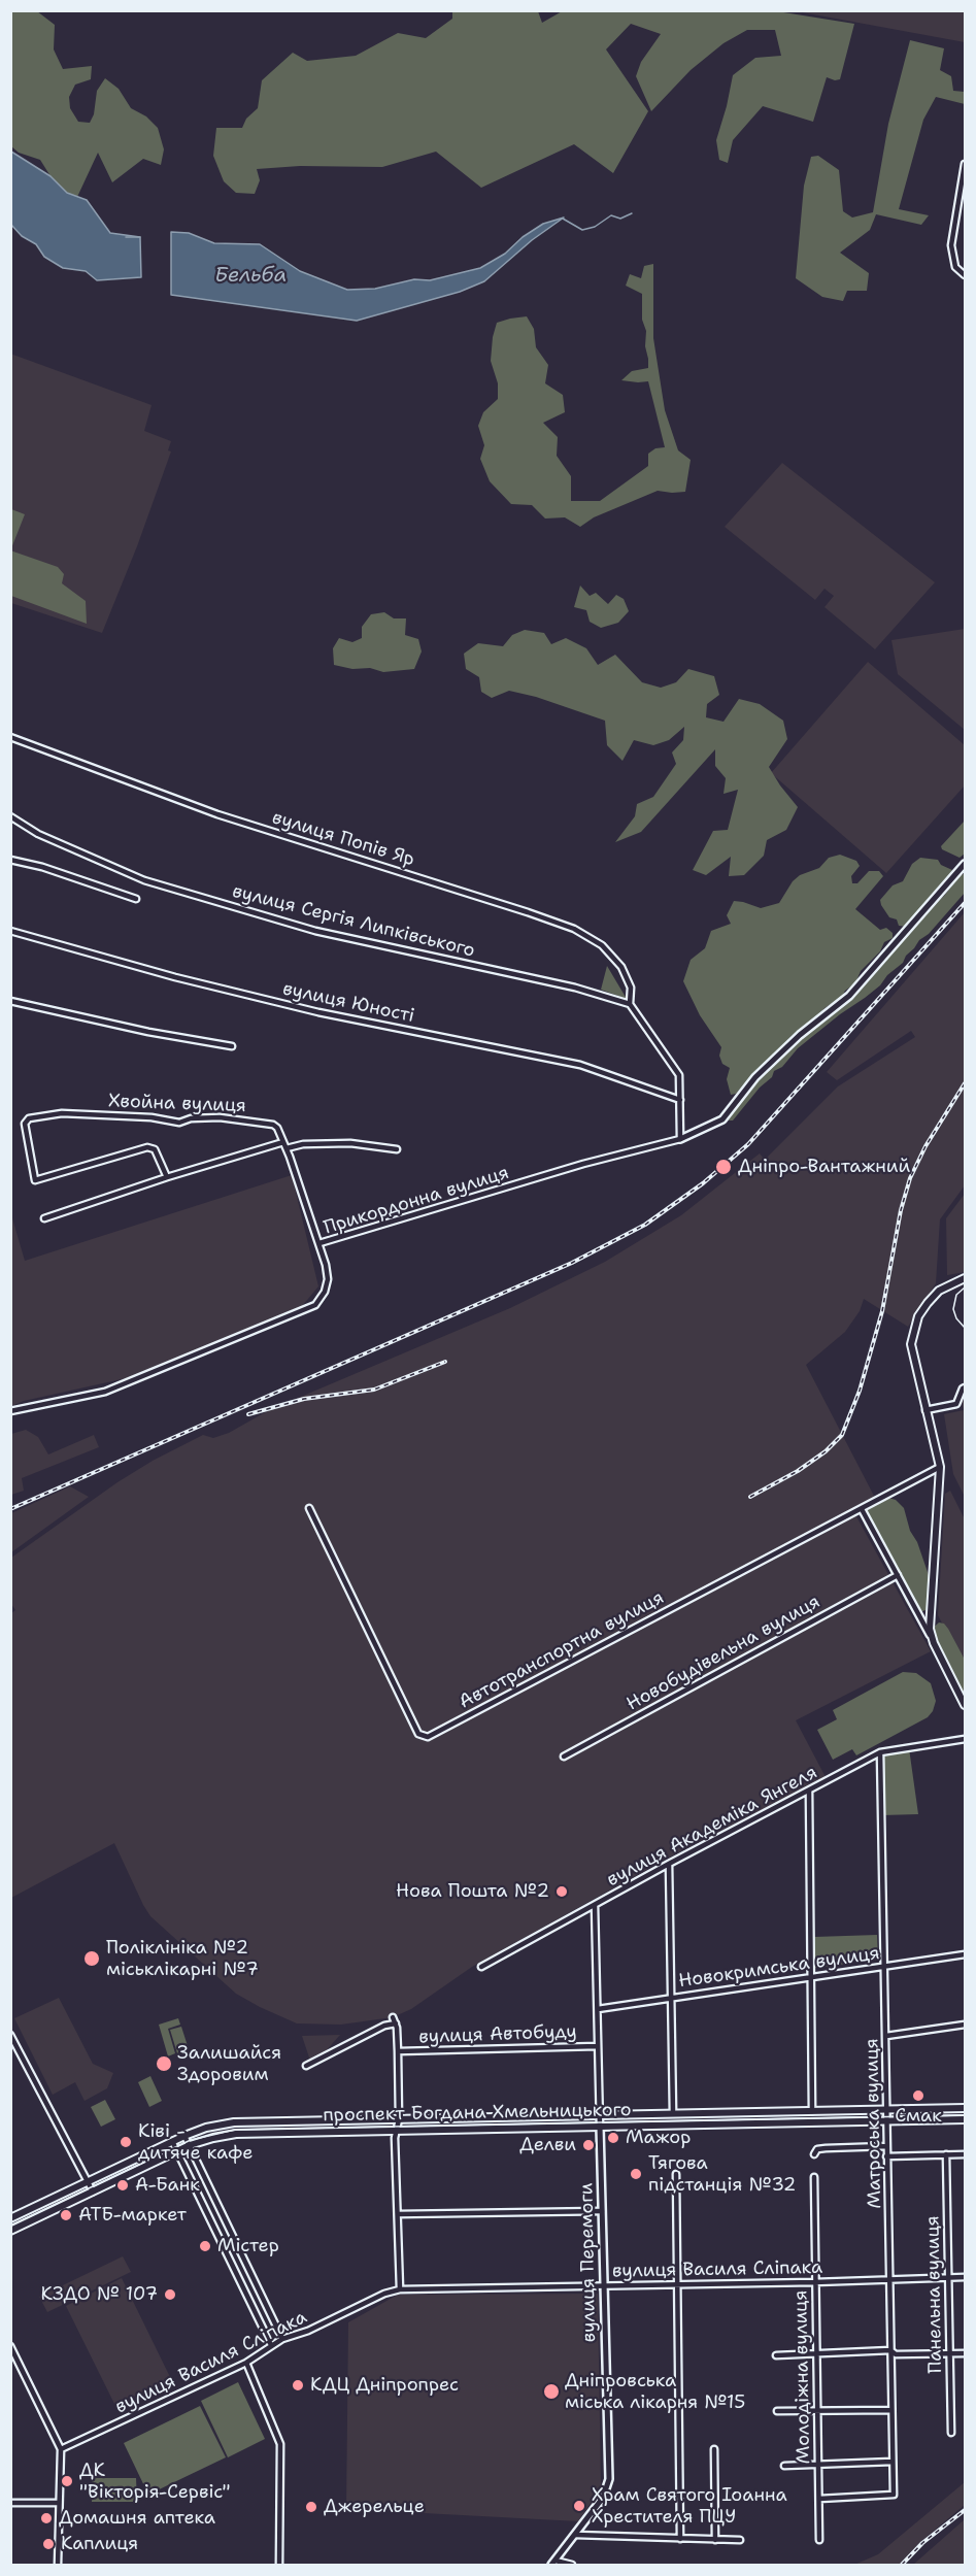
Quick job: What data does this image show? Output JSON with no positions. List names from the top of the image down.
{
  "streets": {
    "main road": ["проспект Богдана Хмельницького"],
    "street": [
      "вулиця Попів Яр",
      "вулиця Сергія Липківського",
      "вулиця Юності",
      "Хвойна вулиця",
      "Прикордонна вулиця",
      "Автотранспортна вулиця",
      "Новобудівельна вулиця",
      "вулиця Академіка Янгеля",
      "Новокримська вулиця",
      "вулиця Автобуду",
      "Матроська вулиця",
      "вулиця Перемоги",
      "вулиця Василя Сліпака",
      "Панельна вулиця",
      "Молодіжна вулиця"
    ]
  },
  "crossings": [
    ["вулиця Попів Яр", "вулиця Сергія Липківського"],
    ["вулиця Академіка Янгеля", "Матроська вулиця"],
    ["Новокримська вулиця", "Матроська вулиця"],
    ["проспект Богдана Хмельницького", "Матроська вулиця"],
    ["проспект Богдана Хмельницького", "вулиця Перемоги"],
    ["Матроська вулиця", "вулиця Василя Сліпака"],
    ["Матроська вулиця", "Молодіжна вулиця"],
    ["вулиця Перемоги", "вулиця Василя Сліпака"],
    ["вулиця Василя Сліпака", "Панельна вулиця"],
    ["вулиця Василя Сліпака", "Молодіжна вулиця"]
  ],
  "water": ["Бельба"],
  "places": [
    "Дніпро-Вантажний",
    "Нова Пошта №2",
    "Поліклініка №2 міськлікарні №7",
    "Залишайся Здоровим",
    "Смак",
    "Мажор",
    "Ківі - дитяче кафе",
    "Делви",
    "Тягова пiдстанцiя №32",
    "А-Банк",
    "АТБ-маркет",
    "Містер",
    "КЗДО № 107",
    "КДЦ Дніпропрес",
    "Дніпровська міська лікарня №15",
    "ДК \"Вікторія-Сервіс\"",
    "Храм Святого Іоанна Хрестителя ПЦУ",
    "Джерельце",
    "Домашня аптека",
    "Каплиця"
  ]
}
